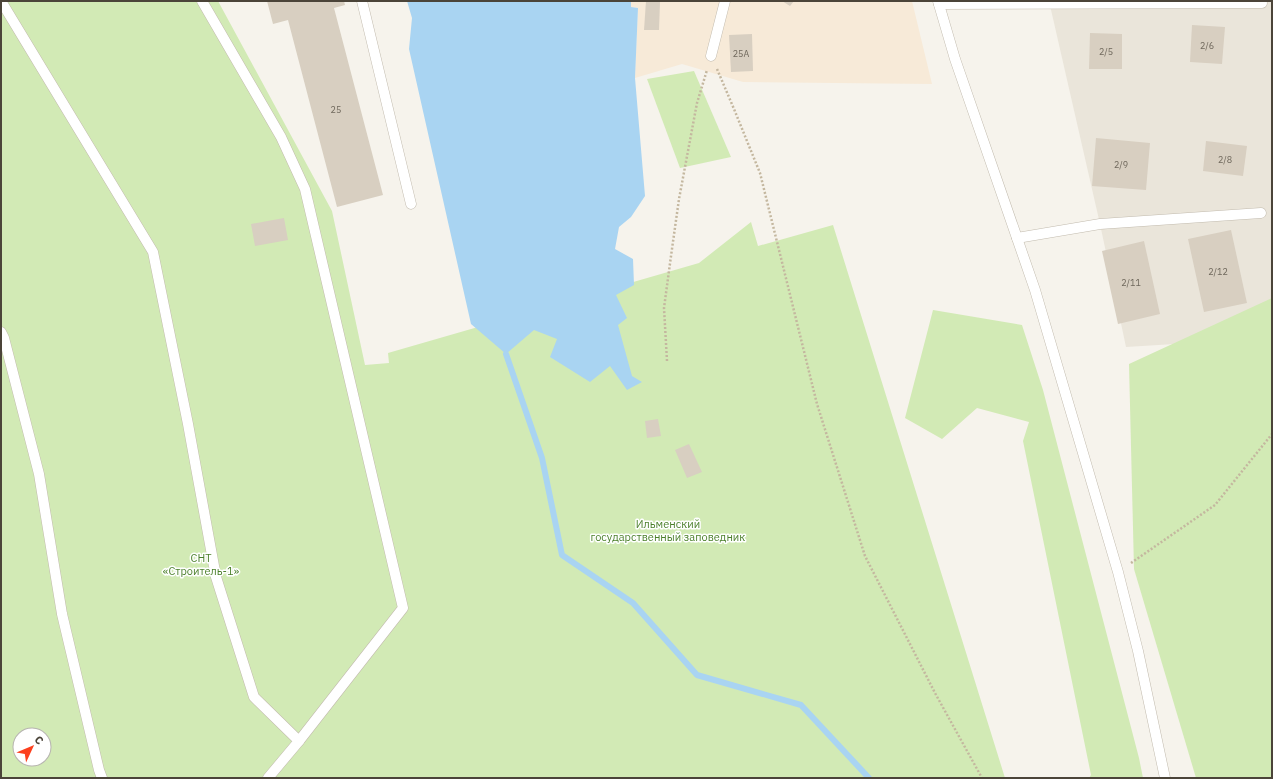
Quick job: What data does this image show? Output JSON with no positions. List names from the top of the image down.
{
  "parks": ["Ильменский государственный заповедник", "СНТ «Строитель-1»"],
  "house_numbers": [
    "2/6",
    "2/5",
    "25А",
    "25",
    "2/8",
    "2/9",
    "2/12",
    "2/11"
  ],
  "north": "top right"
}
